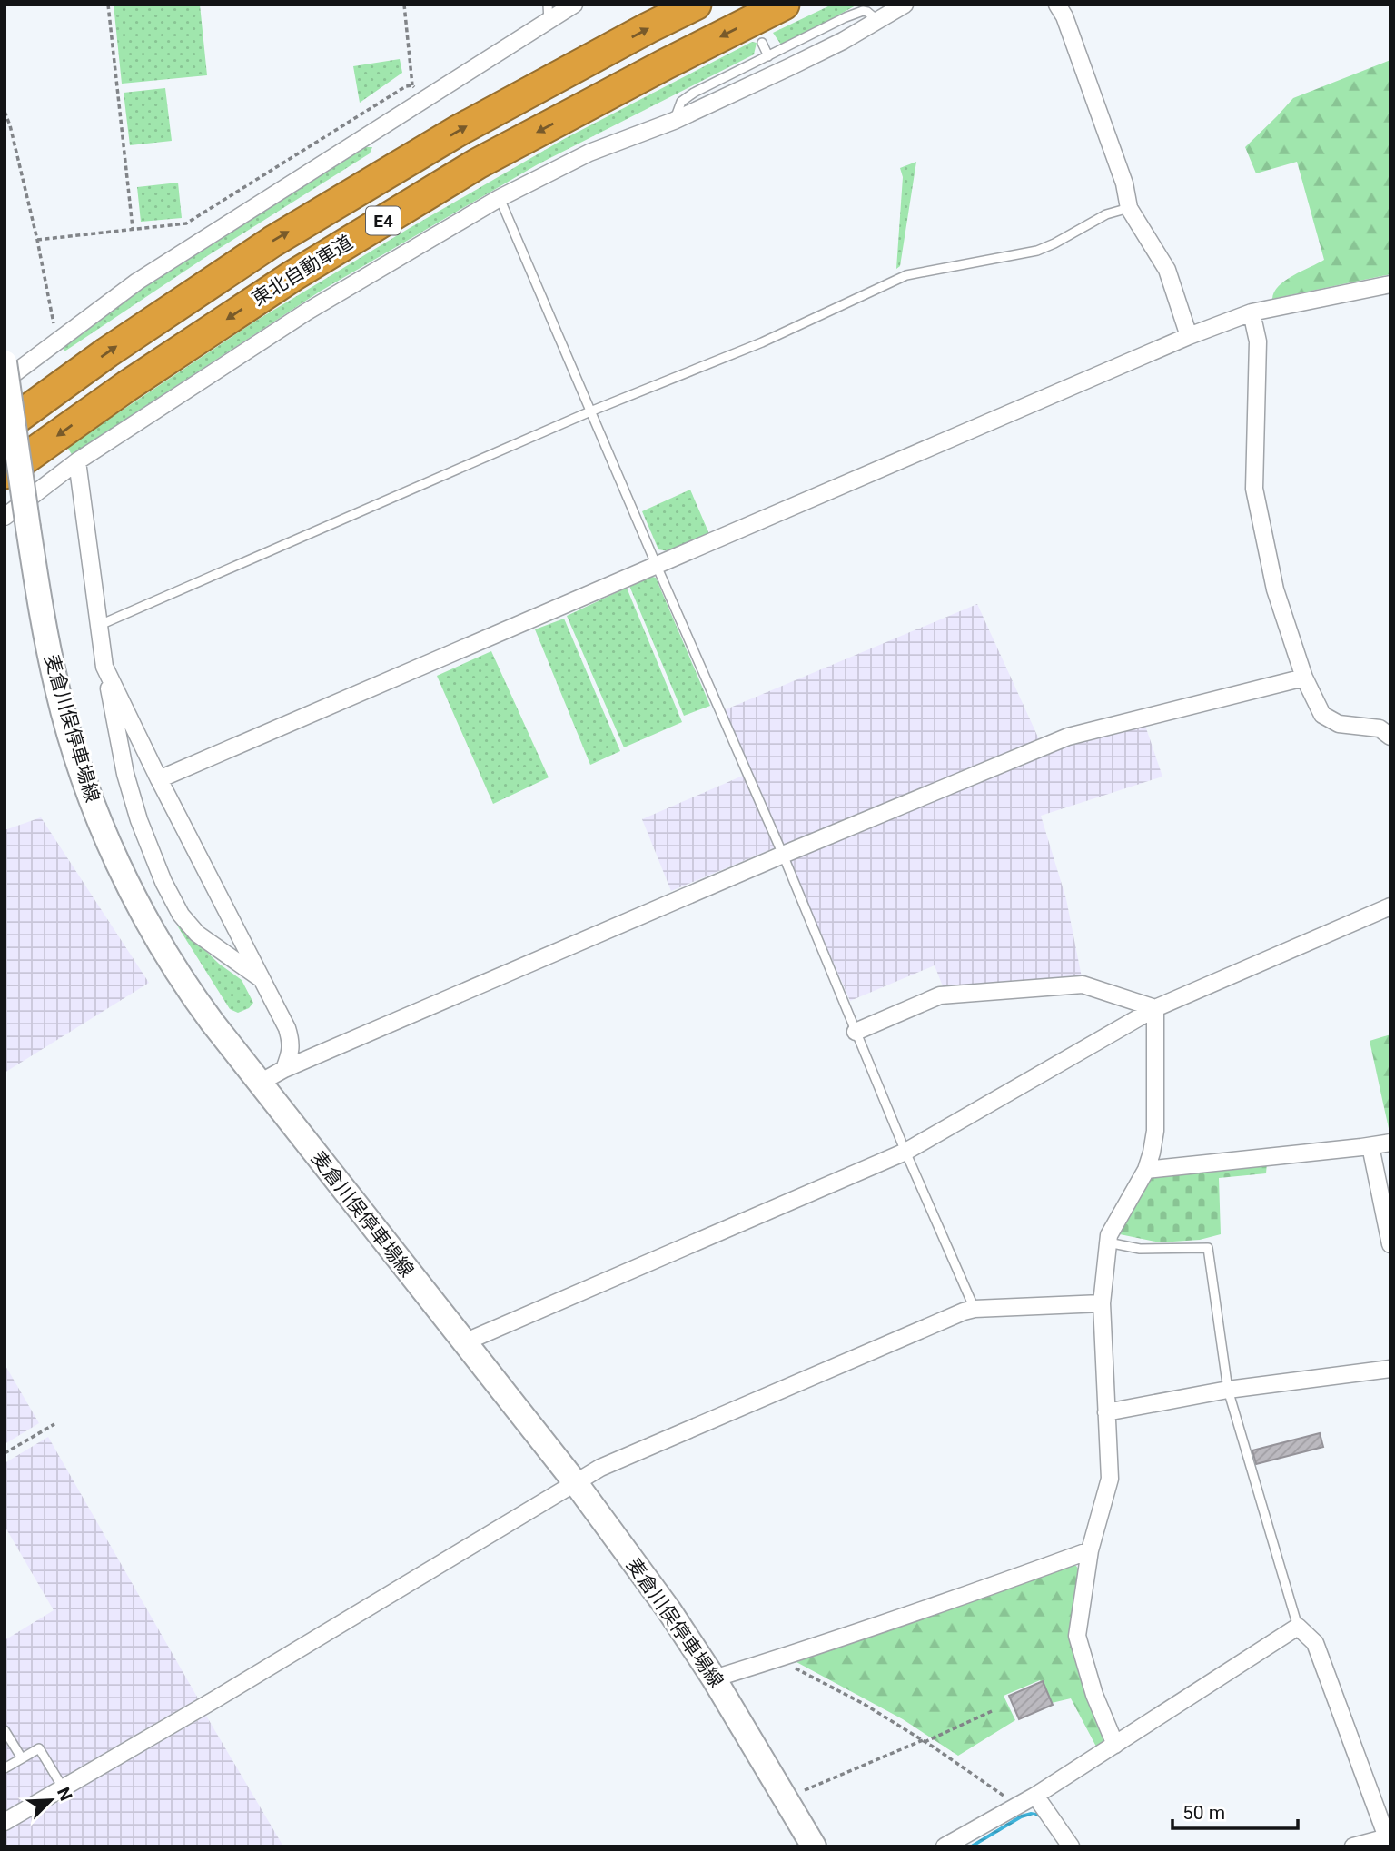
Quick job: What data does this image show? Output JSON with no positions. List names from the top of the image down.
{
  "streets": {
    "highway": ["E4", "東北自動車道"],
    "main road": ["麦倉川俣停車場線"]
  },
  "scale_bar": "50 m",
  "north": "top right"
}
